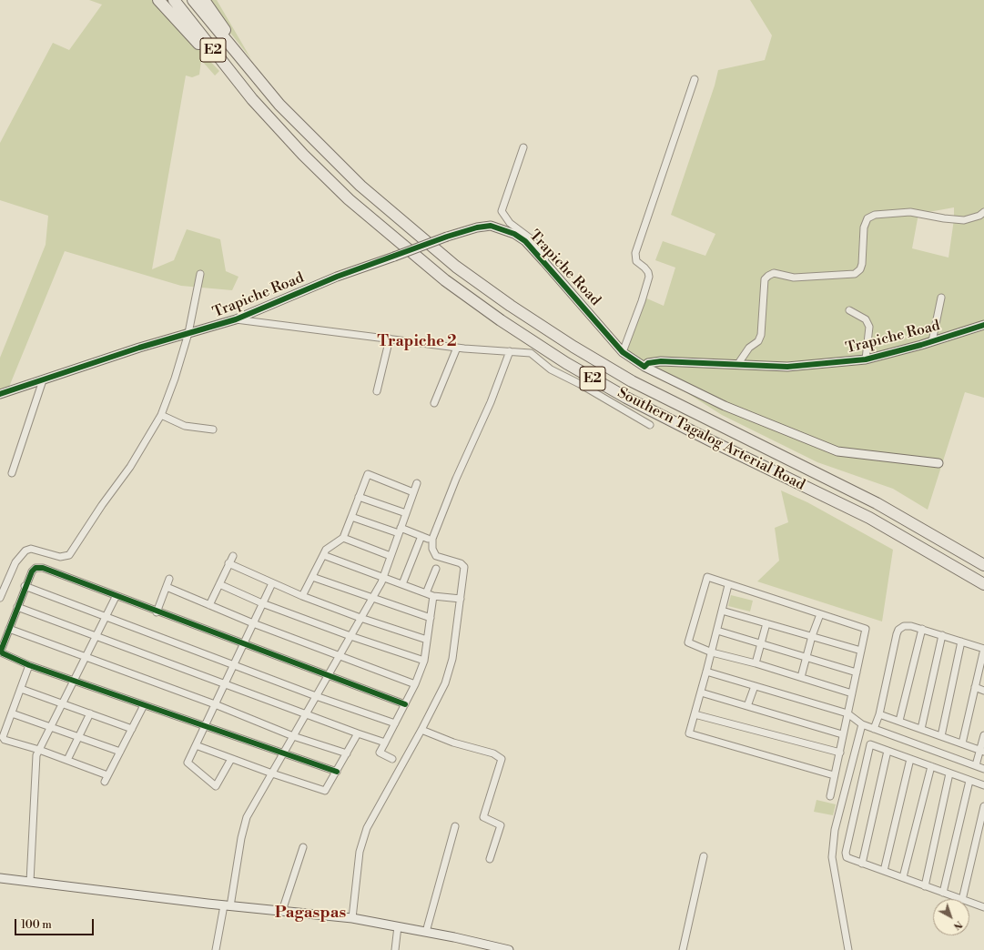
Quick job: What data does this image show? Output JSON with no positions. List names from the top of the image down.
{
  "streets": {
    "highway": ["E2", "Southern Tagalog Arterial Road"],
    "street": ["Trapiche Road"]
  },
  "districts": ["Trapiche 2", "Pagaspas"],
  "scale_bar": "100 m",
  "north": "bottom right"
}
